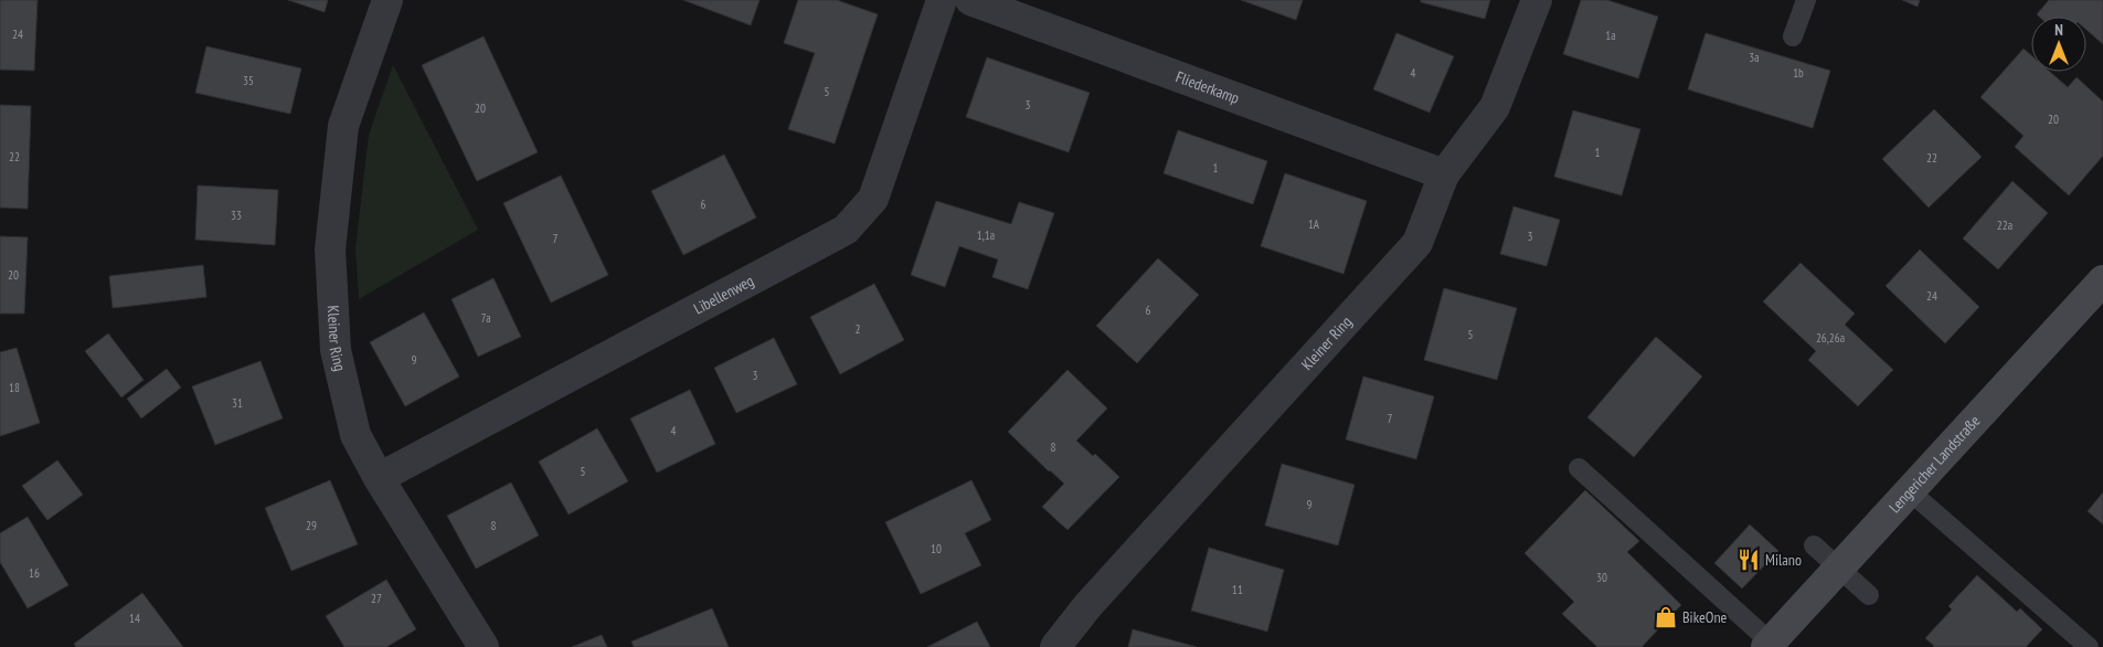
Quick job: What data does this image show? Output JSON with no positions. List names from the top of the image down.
{
  "streets": {
    "main road": ["Lengericher Landstraße"],
    "street": ["Fliederkamp", "Libellenweg", "Kleiner Ring"]
  },
  "crossings": [
    ["Fliederkamp", "Kleiner Ring"],
    ["Libellenweg", "Kleiner Ring"]
  ],
  "places": {
    "restaurant": ["Milano"],
    "shop": ["BikeOne"]
  },
  "house_numbers": [
    "24",
    "1a",
    "3a",
    "4",
    "1b",
    "35",
    "5",
    "3",
    "20",
    "20",
    "1",
    "22",
    "22",
    "1",
    "6",
    "33",
    "1A",
    "22a",
    "1,1a",
    "3",
    "7",
    "20",
    "24",
    "6",
    "7a",
    "2",
    "5",
    "26,26a",
    "9",
    "3",
    "18",
    "31",
    "7",
    "4",
    "8",
    "5",
    "9",
    "29",
    "8",
    "10",
    "16",
    "30",
    "11",
    "27",
    "14"
  ],
  "north": "top"
}
